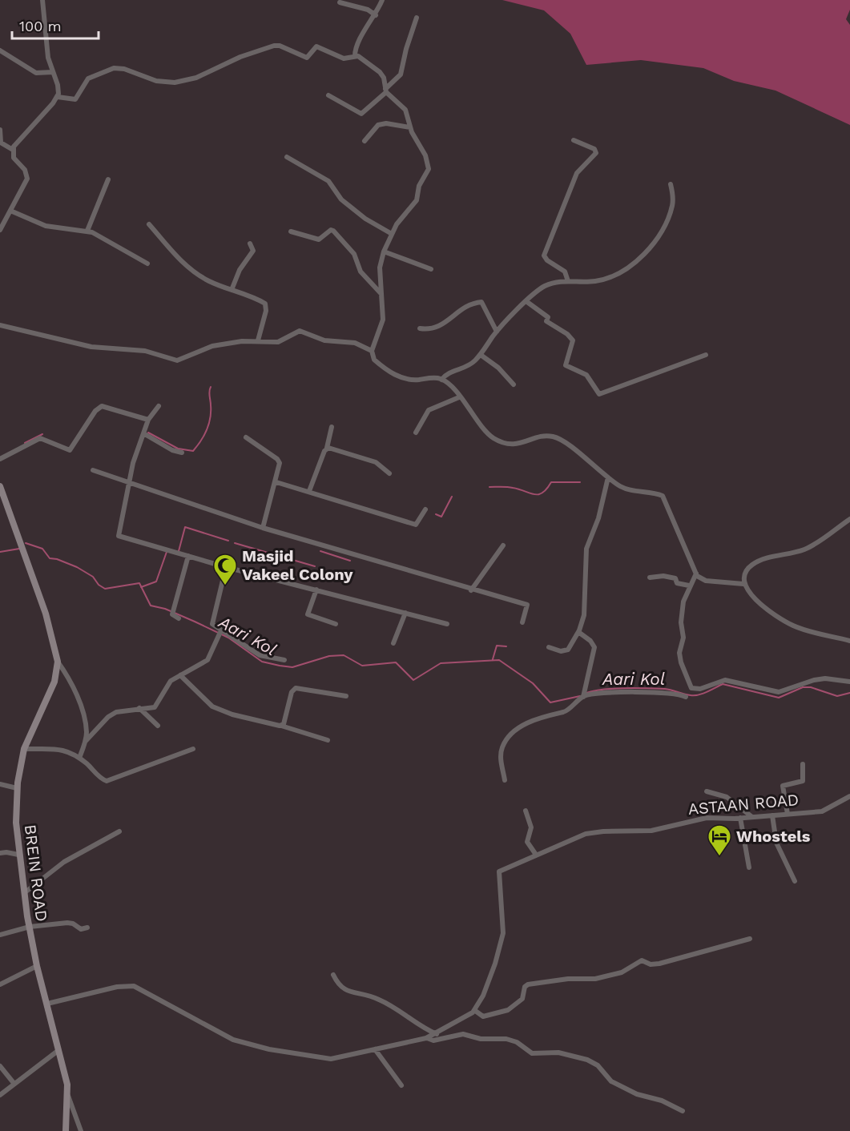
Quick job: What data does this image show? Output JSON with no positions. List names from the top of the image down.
{
  "streets": {
    "street": ["ASTAAN ROAD", "BREIN ROAD"]
  },
  "water": ["Aari Kol"],
  "places": {
    "mosque": ["Masjid Vakeel Colony"],
    "hotel": ["Whostels"]
  },
  "scale_bar": "100 m"
}
